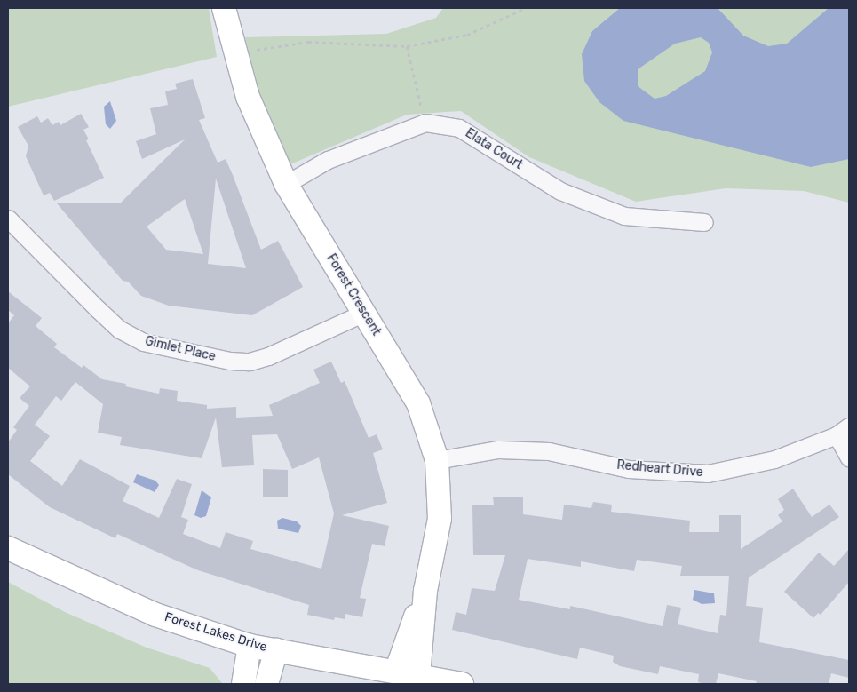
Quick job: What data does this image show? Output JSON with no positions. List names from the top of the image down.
{
  "streets": {
    "street": [
      "Elata Court",
      "Forest Crescent",
      "Gimlet Place",
      "Redheart Drive",
      "Forest Lakes Drive"
    ]
  },
  "crossings": [
    ["Elata Court", "Forest Crescent"],
    ["Forest Crescent", "Gimlet Place"],
    ["Forest Crescent", "Redheart Drive"],
    ["Forest Crescent", "Forest Lakes Drive"]
  ]
}
